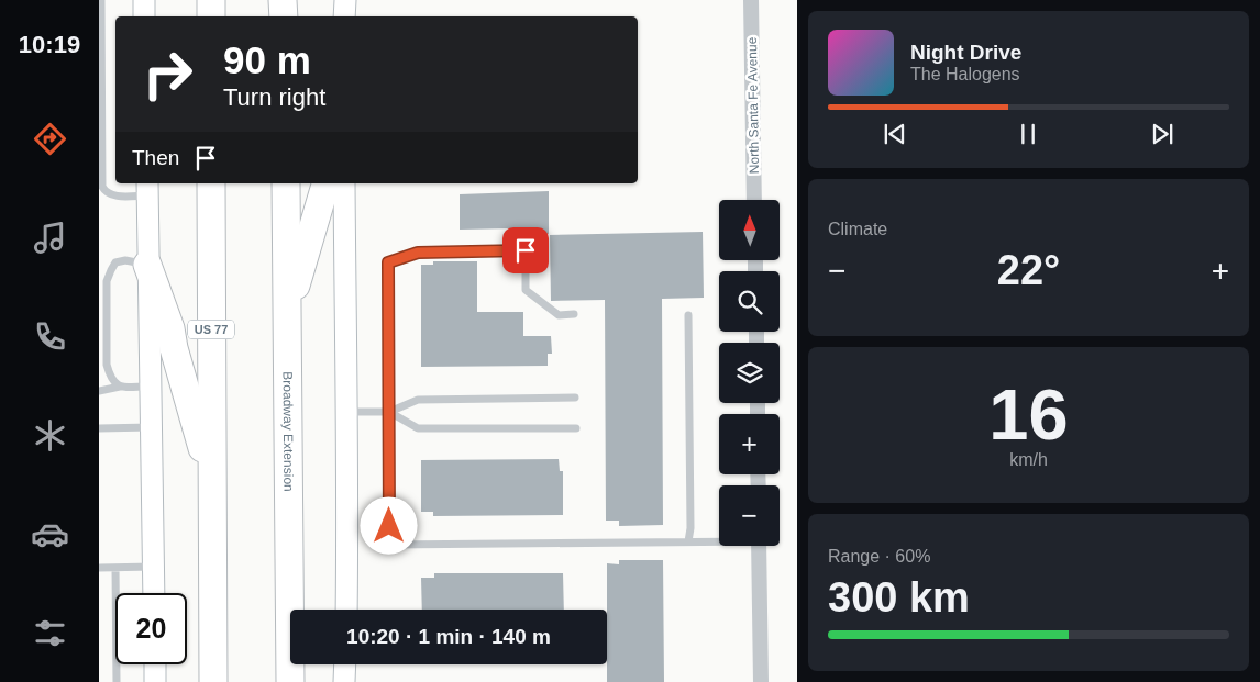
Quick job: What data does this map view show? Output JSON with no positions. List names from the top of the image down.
{
  "streets": {
    "highway": ["US 77", "Broadway Extension"],
    "street": ["North Santa Fe Avenue"]
  },
  "north": "top",
  "page": {
    "tabs": "10:19",
    "turn": ["90 m", "Turn right"],
    "song": ["Night Drive", "The Halogens"],
    "then": "Then",
    "tile": [
      "Climate",
      ["16", "km/h"],
      ["Range · 60%", "300 km"]
    ],
    "map_buttons": ["+", "−"],
    "heat": ["−", "22°", "+"],
    "limit": "20",
    "trip": "10:20 · 1 min · 140 m"
  }
}
